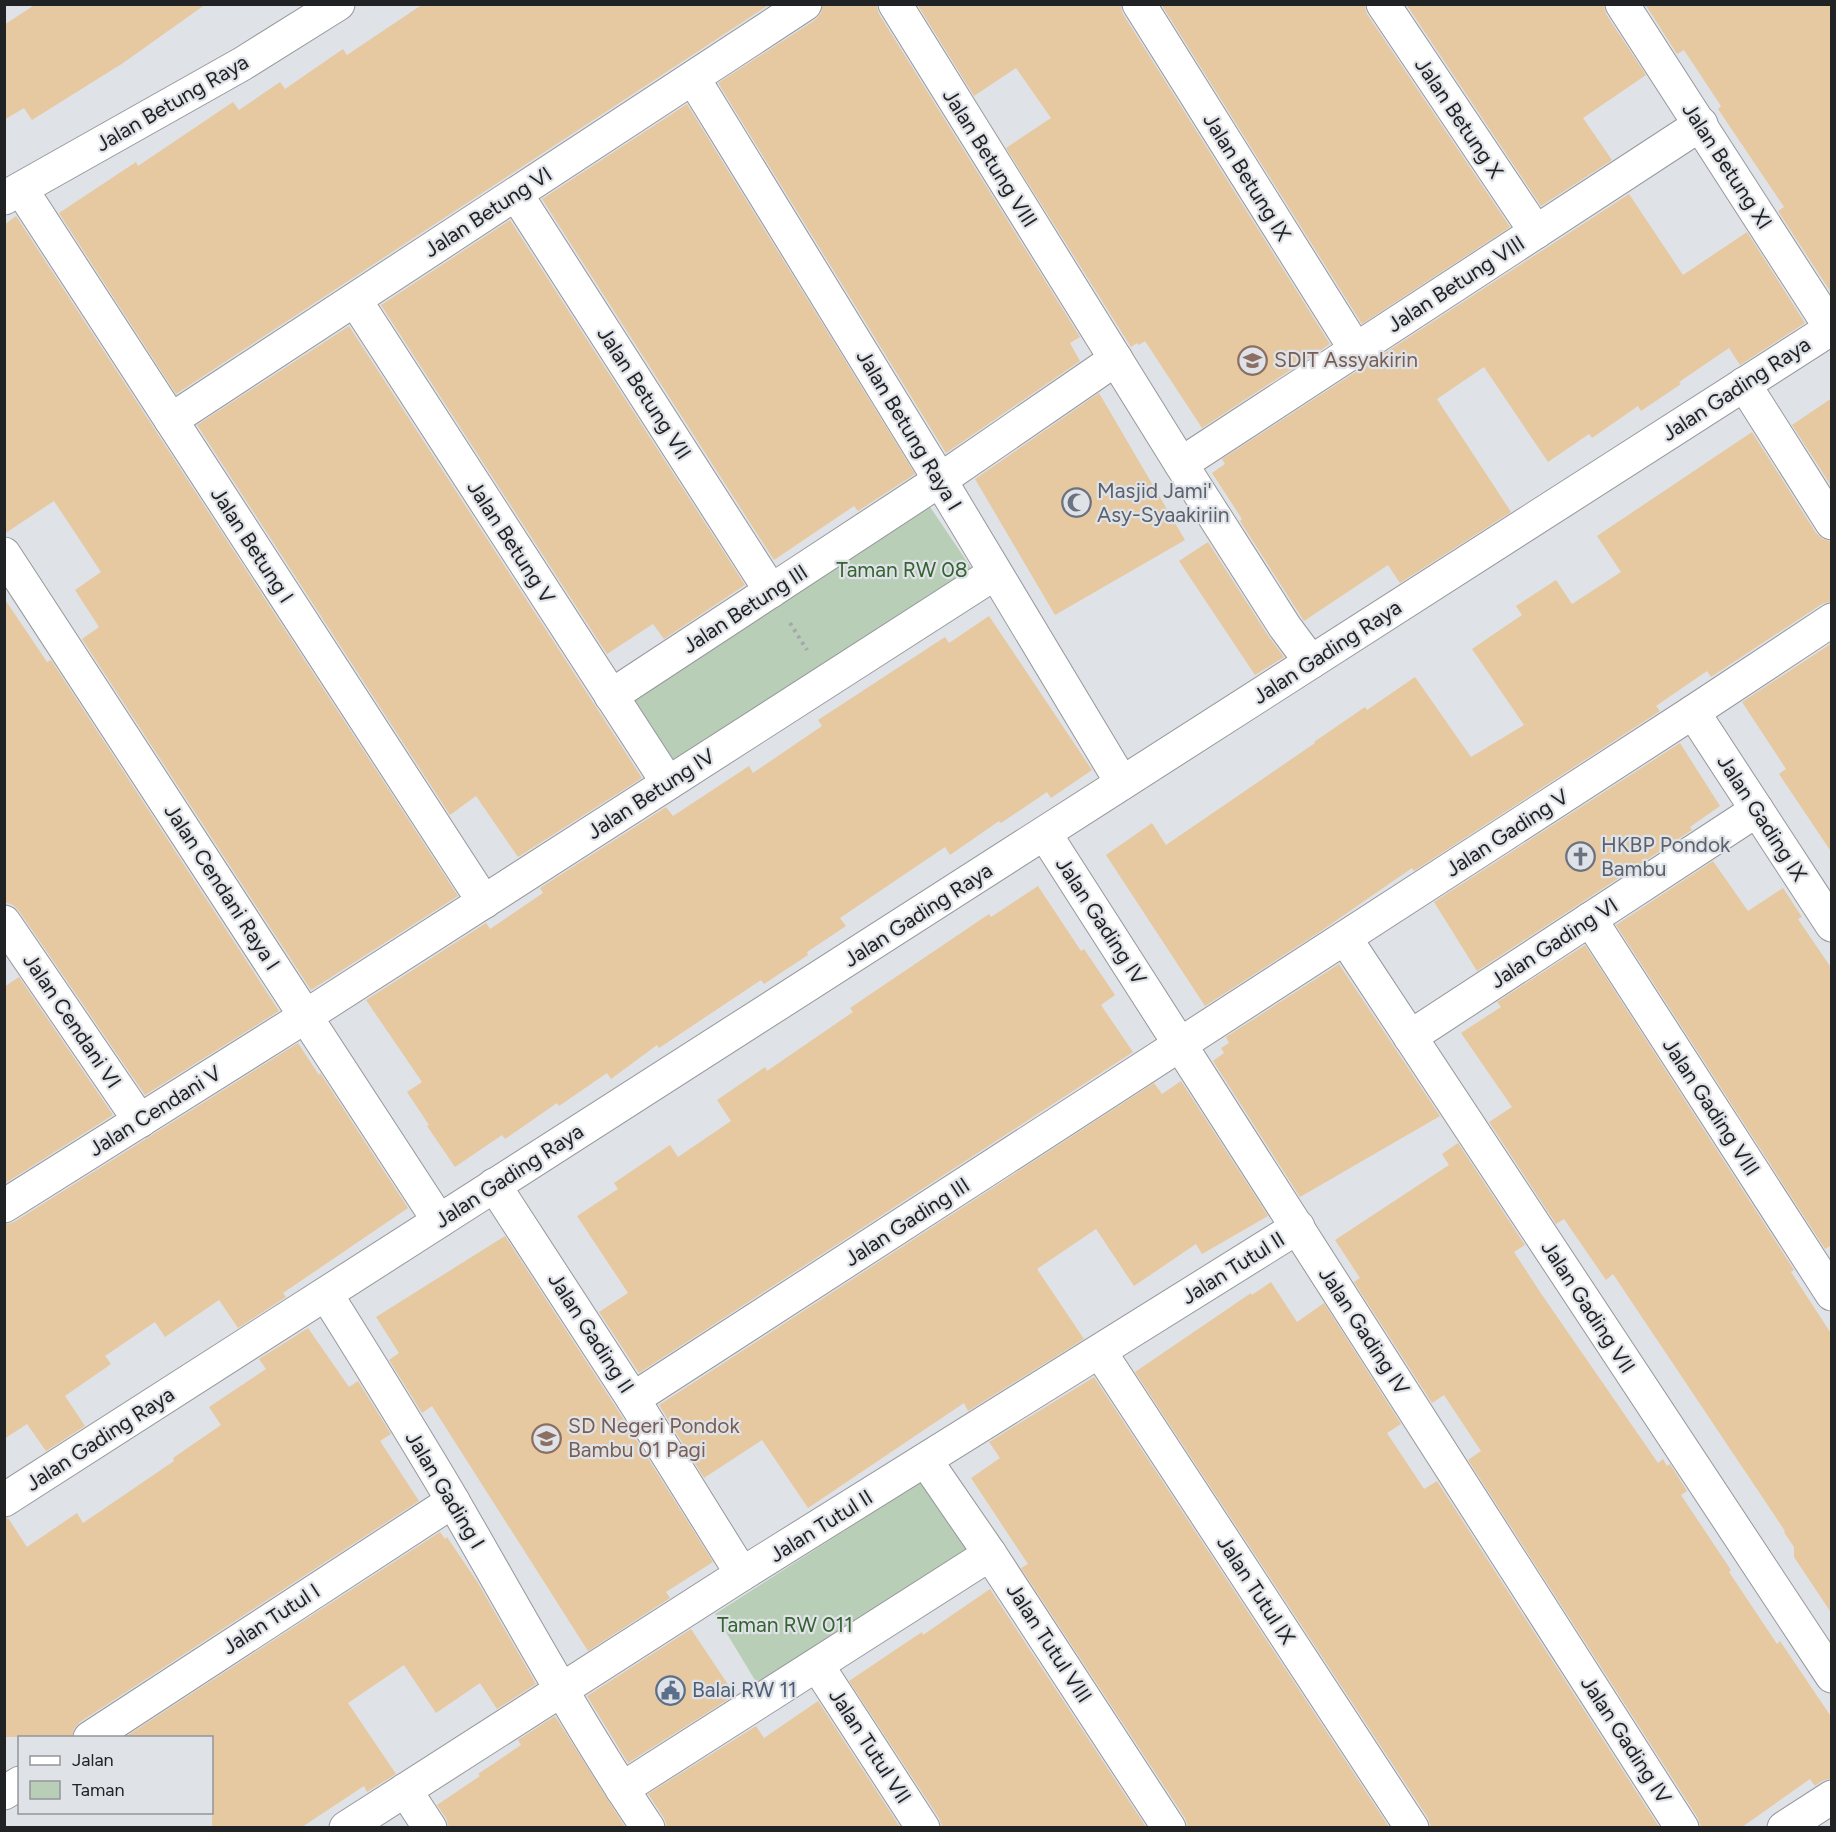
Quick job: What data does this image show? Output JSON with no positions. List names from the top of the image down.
{
  "streets": {
    "street": [
      "Jalan Betung Raya",
      "Jalan Betung X",
      "Jalan Betung VIII",
      "Jalan Betung XI",
      "Jalan Betung IX",
      "Jalan Betung VI",
      "Jalan Gading Raya",
      "Jalan Betung VII",
      "Jalan Betung Raya I",
      "Jalan Betung V",
      "Jalan Betung I",
      "Jalan Betung III",
      "Jalan Betung IV",
      "Jalan Gading IX",
      "Jalan Gading V",
      "Jalan Cendani Raya I",
      "Jalan Gading IV",
      "Jalan Gading VI",
      "Jalan Cendani VI",
      "Jalan Gading VIII",
      "Jalan Cendani V",
      "Jalan Gading III",
      "Jalan Tutul II",
      "Jalan Gading VII",
      "Jalan Gading II",
      "Jalan Gading I",
      "Jalan Tutul IX",
      "Jalan Tutul I",
      "Jalan Tutul VIII",
      "Jalan Tutul VII"
    ]
  },
  "crossings": [
    ["Jalan Betung Raya", "Jalan Betung I"],
    ["Jalan Betung X", "Jalan Betung VIII"],
    ["Jalan Betung VIII", "Jalan Betung XI"],
    ["Jalan Betung VIII", "Jalan Betung IX"],
    ["Jalan Betung VIII", "Jalan Gading Raya"],
    ["Jalan Betung VIII", "Jalan Betung III"],
    ["Jalan Betung XI", "Jalan Gading Raya"],
    ["Jalan Betung VI", "Jalan Betung VII"],
    ["Jalan Betung VI", "Jalan Betung Raya I"],
    ["Jalan Betung VI", "Jalan Betung V"],
    ["Jalan Betung VI", "Jalan Betung I"],
    ["Jalan Gading Raya", "Jalan Betung Raya I"],
    ["Jalan Gading Raya", "Jalan Cendani Raya I"],
    ["Jalan Gading Raya", "Jalan Gading IV"],
    ["Jalan Gading Raya", "Jalan Gading II"],
    ["Jalan Gading Raya", "Jalan Gading I"],
    ["Jalan Betung VII", "Jalan Betung III"],
    ["Jalan Betung Raya I", "Jalan Betung III"],
    ["Jalan Betung Raya I", "Jalan Betung IV"],
    ["Jalan Betung V", "Jalan Betung III"],
    ["Jalan Betung V", "Jalan Betung IV"],
    ["Jalan Betung I", "Jalan Betung IV"],
    ["Jalan Betung IV", "Jalan Cendani Raya I"],
    ["Jalan Betung IV", "Jalan Cendani V"],
    ["Jalan Gading IX", "Jalan Gading V"],
    ["Jalan Gading IX", "Jalan Gading VI"],
    ["Jalan Gading V", "Jalan Gading IV"],
    ["Jalan Gading V", "Jalan Gading III"],
    ["Jalan Gading V", "Jalan Gading VII"],
    ["Jalan Cendani Raya I", "Jalan Cendani V"],
    ["Jalan Gading IV", "Jalan Gading III"],
    ["Jalan Gading IV", "Jalan Tutul II"],
    ["Jalan Gading VI", "Jalan Gading VIII"],
    ["Jalan Gading VI", "Jalan Gading VII"],
    ["Jalan Cendani VI", "Jalan Cendani V"],
    ["Jalan Gading III", "Jalan Gading II"],
    ["Jalan Tutul II", "Jalan Gading II"],
    ["Jalan Tutul II", "Jalan Gading I"],
    ["Jalan Tutul II", "Jalan Tutul IX"],
    ["Jalan Tutul II", "Jalan Tutul VIII"],
    ["Jalan Gading I", "Jalan Tutul I"]
  ],
  "parks": ["Taman RW 08", "Taman RW 011"],
  "places": {
    "school or university": ["SDIT Assyakirin", "SD Negeri Pondok Bambu 01 Pagi"],
    "mosque": ["Masjid Jami' Asy-Syaakiriin"],
    "church": ["HKBP Pondok Bambu"],
    "public building": ["Balai RW 11"]
  },
  "legend": ["Jalan", "Taman"]
}
